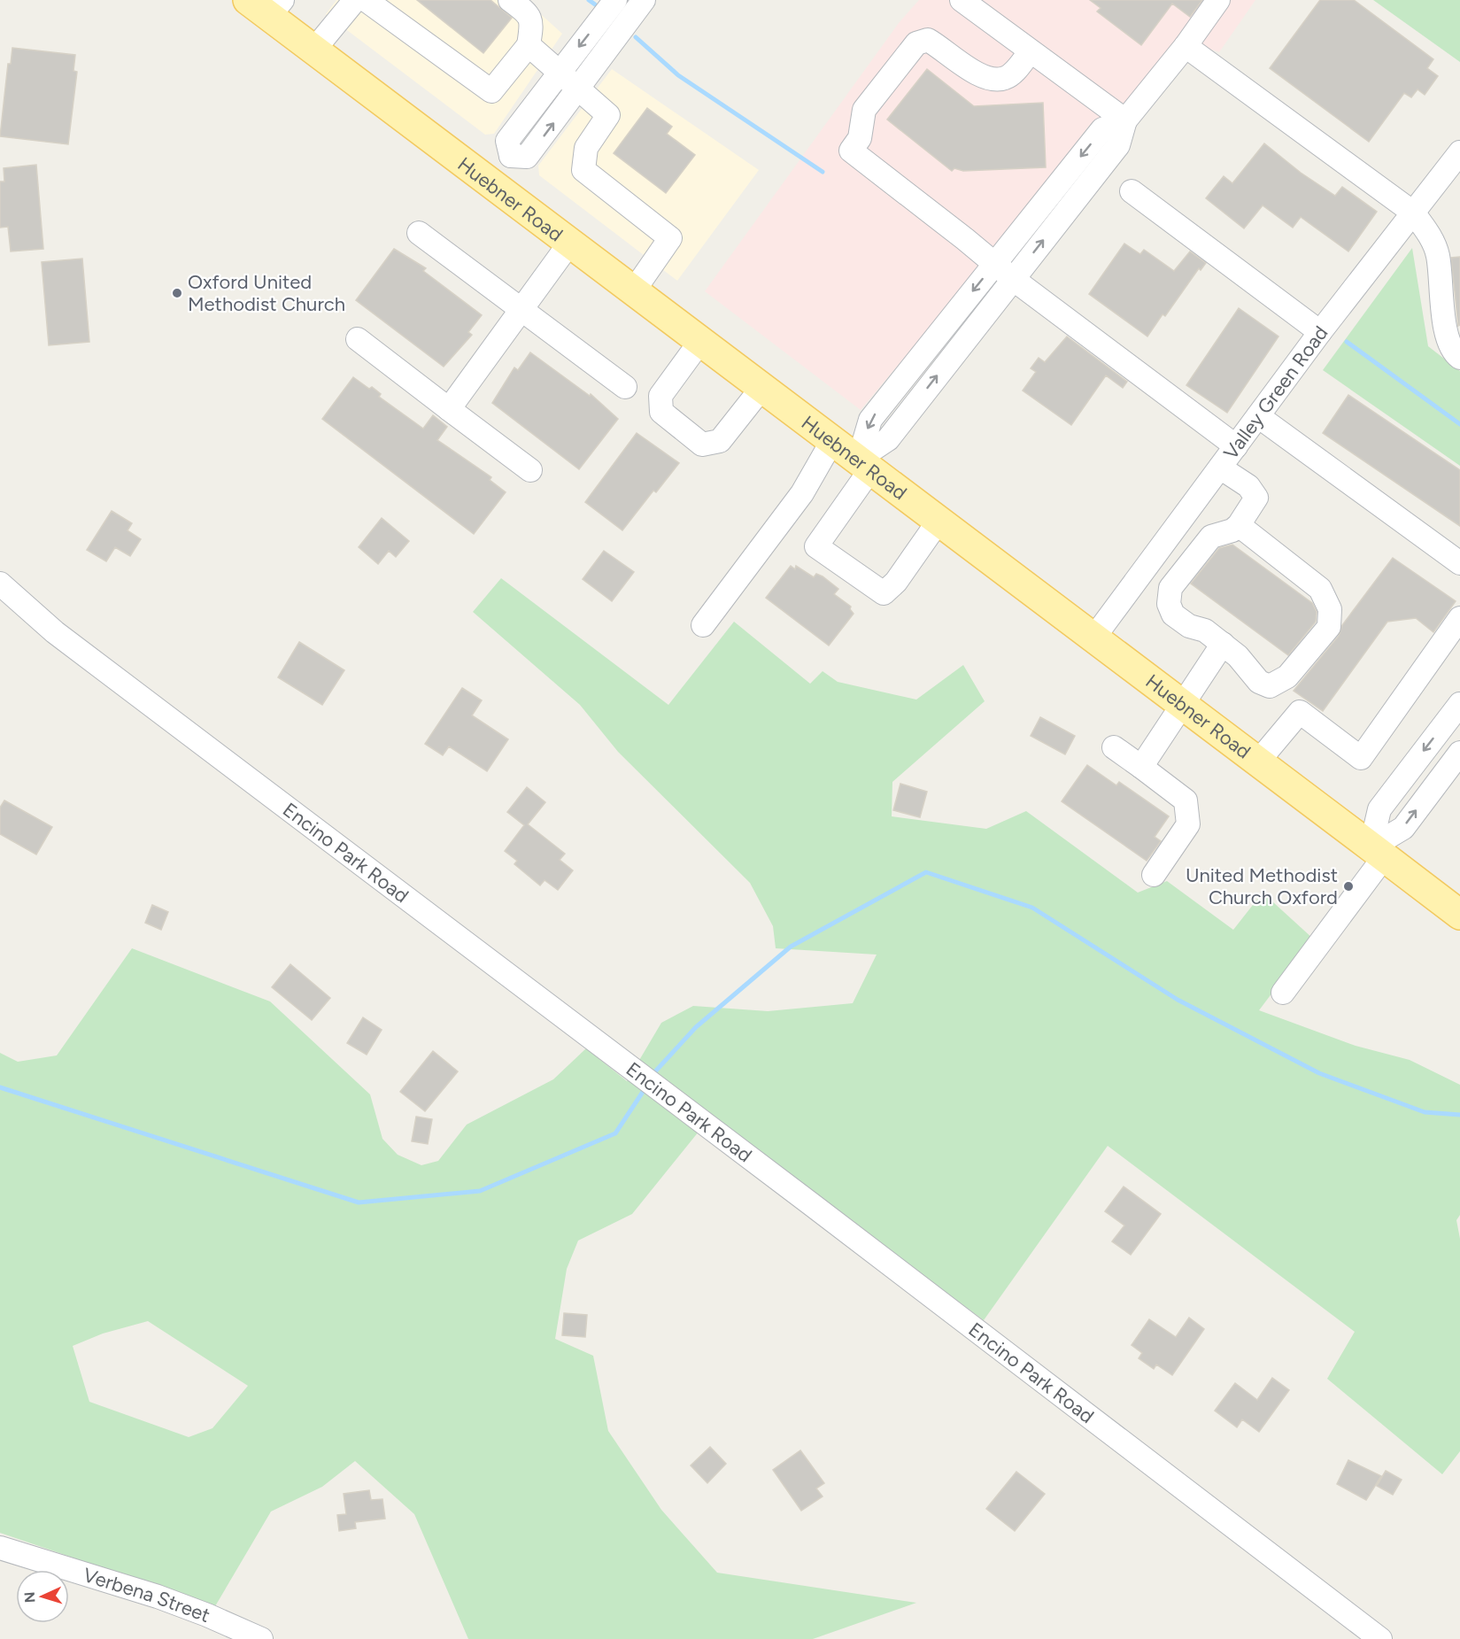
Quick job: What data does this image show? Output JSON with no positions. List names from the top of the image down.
{
  "streets": {
    "main road": ["Huebner Road"],
    "street": ["Valley Green Road", "Encino Park Road", "Verbena Street"]
  },
  "crossings": [
    ["Huebner Road", "Valley Green Road"]
  ],
  "places": ["Oxford United Methodist Church", "United Methodist Church Oxford"],
  "north": "left"
}
